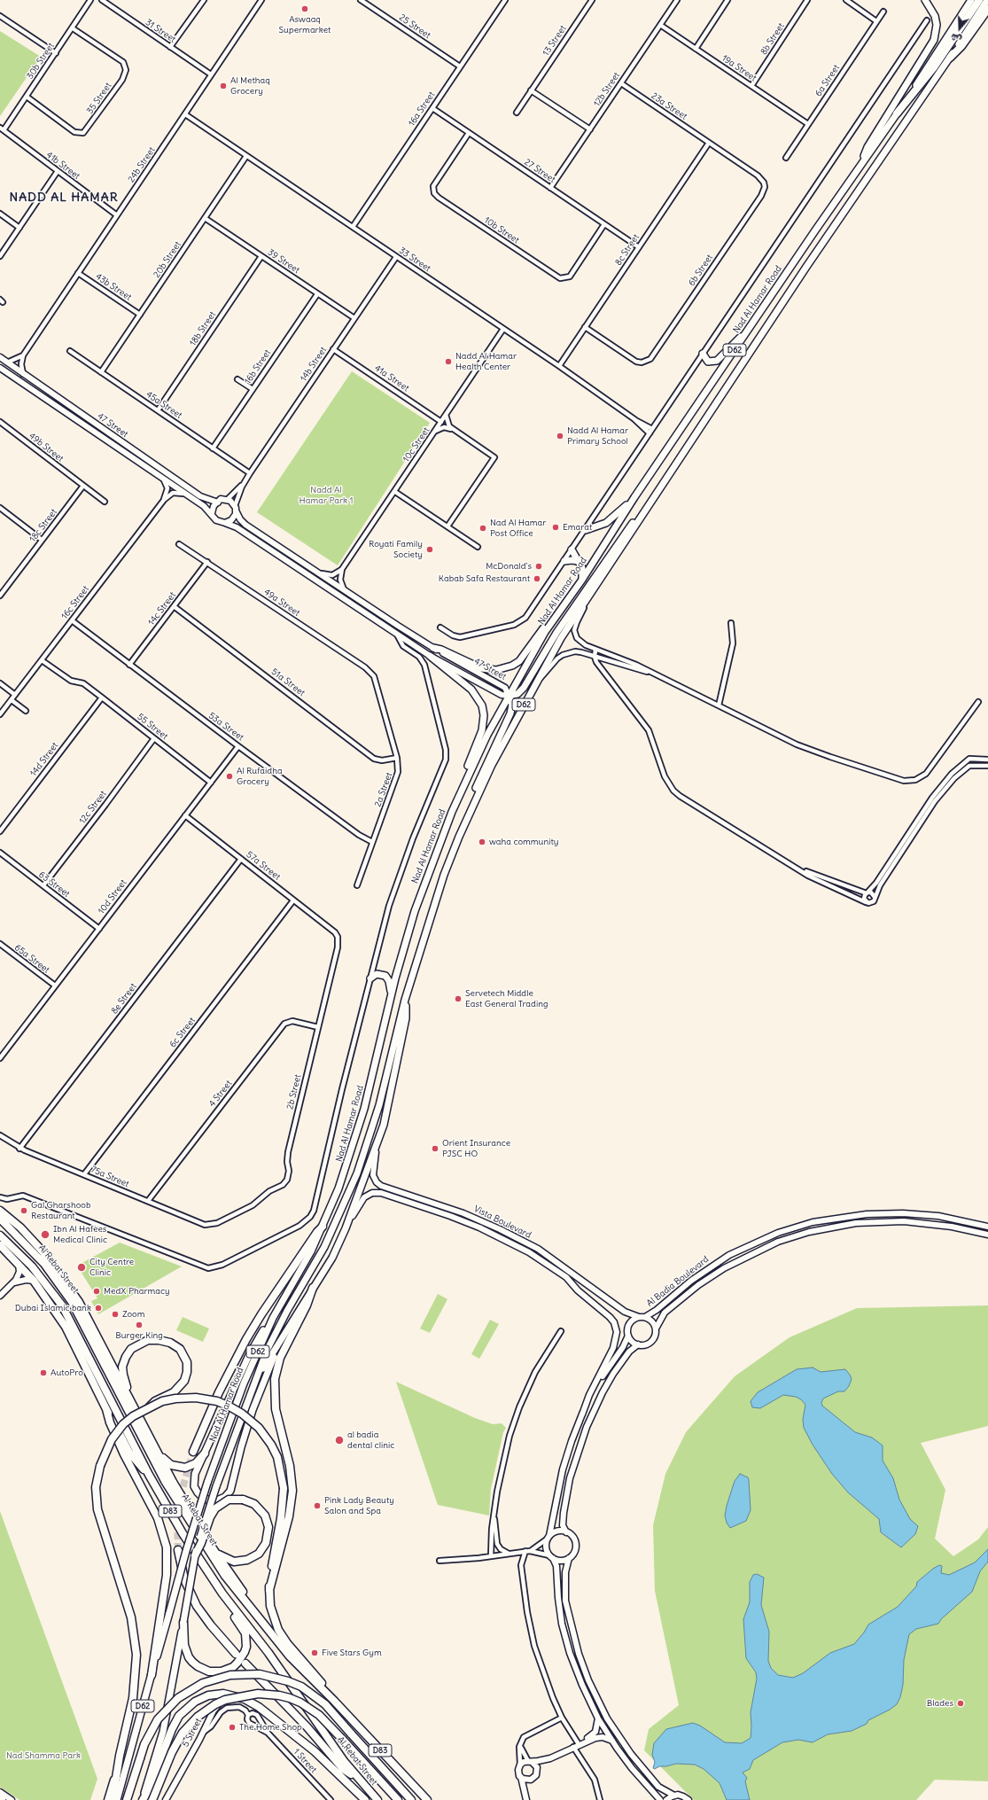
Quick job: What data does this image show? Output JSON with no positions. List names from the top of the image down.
{
  "streets": {
    "highway": ["Al Rebat Street", "D83"],
    "main road": ["Nad Al Hamar Road", "D62"],
    "street": [
      "25 Street",
      "31 Street",
      "8b Street",
      "13 Street",
      "30b Street",
      "19a Street",
      "6a Street",
      "12b Street",
      "35 Street",
      "23a Street",
      "16a Street",
      "24b Street",
      "41b Street",
      "27 Street",
      "10b Street",
      "8c Street",
      "20b Street",
      "33 Street",
      "39 Street",
      "6b Street",
      "43b Street",
      "18b Street",
      "14b Street",
      "16b Street",
      "41a Street",
      "45a Street",
      "47 Street",
      "10c Street",
      "49b Street",
      "18c Street",
      "16c Street",
      "49a Street",
      "14c Street",
      "51a Street",
      "55 Street",
      "53a Street",
      "14d Street",
      "2a Street",
      "12c Street",
      "57a Street",
      "63 Street",
      "10d Street",
      "65a Street",
      "8e Street",
      "6c Street",
      "2b Street",
      "4 Street",
      "75a Street",
      "Vista Boulevard",
      "Al Badia Boulevard",
      "5 Street",
      "1 Street"
    ]
  },
  "crossings": [
    ["25 Street", "16a Street"],
    ["31 Street", "24b Street"],
    ["8b Street", "19a Street"],
    ["30b Street", "35 Street"],
    ["30b Street", "41b Street"],
    ["19a Street", "6a Street"],
    ["19a Street", "12b Street"],
    ["12b Street", "23a Street"],
    ["12b Street", "27 Street"],
    ["23a Street", "8c Street"],
    ["23a Street", "6b Street"],
    ["16a Street", "27 Street"],
    ["16a Street", "33 Street"],
    ["24b Street", "41b Street"],
    ["24b Street", "33 Street"],
    ["24b Street", "43b Street"],
    ["27 Street", "10b Street"],
    ["27 Street", "8c Street"],
    ["8c Street", "33 Street"],
    ["8c Street", "6b Street"],
    ["20b Street", "33 Street"],
    ["20b Street", "39 Street"],
    ["20b Street", "43b Street"],
    ["20b Street", "45a Street"],
    ["33 Street", "Nad Al Hamar Road"],
    ["33 Street", "14b Street"],
    ["33 Street", "10c Street"],
    ["39 Street", "18b Street"],
    ["39 Street", "14b Street"],
    ["39 Street", "16b Street"],
    ["Nad Al Hamar Road", "47 Street"],
    ["18b Street", "45a Street"],
    ["14b Street", "41a Street"],
    ["14b Street", "45a Street"],
    ["14b Street", "47 Street"],
    ["16b Street", "45a Street"],
    ["41a Street", "10c Street"],
    ["47 Street", "16c Street"],
    ["49b Street", "18c Street"],
    ["16c Street", "55 Street"],
    ["16c Street", "53a Street"],
    ["49a Street", "14c Street"],
    ["49a Street", "2a Street"],
    ["14c Street", "51a Street"],
    ["14c Street", "53a Street"],
    ["51a Street", "2a Street"],
    ["55 Street", "14d Street"],
    ["55 Street", "12c Street"],
    ["55 Street", "10d Street"],
    ["53a Street", "2a Street"],
    ["53a Street", "10d Street"],
    ["12c Street", "63 Street"],
    ["57a Street", "10d Street"],
    ["57a Street", "8e Street"],
    ["57a Street", "6c Street"],
    ["57a Street", "2b Street"],
    ["63 Street", "10d Street"],
    ["10d Street", "65a Street"],
    ["8e Street", "75a Street"],
    ["6c Street", "75a Street"],
    ["2b Street", "4 Street"],
    ["2b Street", "75a Street"],
    ["4 Street", "75a Street"],
    ["Vista Boulevard", "Al Badia Boulevard"]
  ],
  "districts": ["NADD AL HAMAR"],
  "parks": ["Nadd Al Hamar Park 1", "Nad Shamma Park"],
  "places": [
    "Aswaaq Supermarket",
    "Al Methaq Grocery",
    "Nadd Al Hamar Health Center",
    "Nadd Al Hamar Primary School",
    "Emarat",
    "Nad Al Hamar Post Office",
    "Royati Family Society",
    "McDonald's",
    "Kabab Safa Restaurant",
    "Al Rufaidha Grocery",
    "waha community",
    "Servetech Middle East General Trading",
    "Orient Insurance PJSC HO",
    "Gal Gharshoob Restaurant",
    "Ibn Al Hafees Medical Clinic",
    "City Centre Clinic",
    "MedX Pharmacy",
    "Dubai Islamic bank",
    "Zoom",
    "Burger King",
    "AutoPro",
    "al badia dental clinic",
    "Pink Lady Beauty Salon and Spa",
    "Five Stars Gym",
    "Blades",
    "The Home Shop"
  ],
  "north": "bottom"
}
